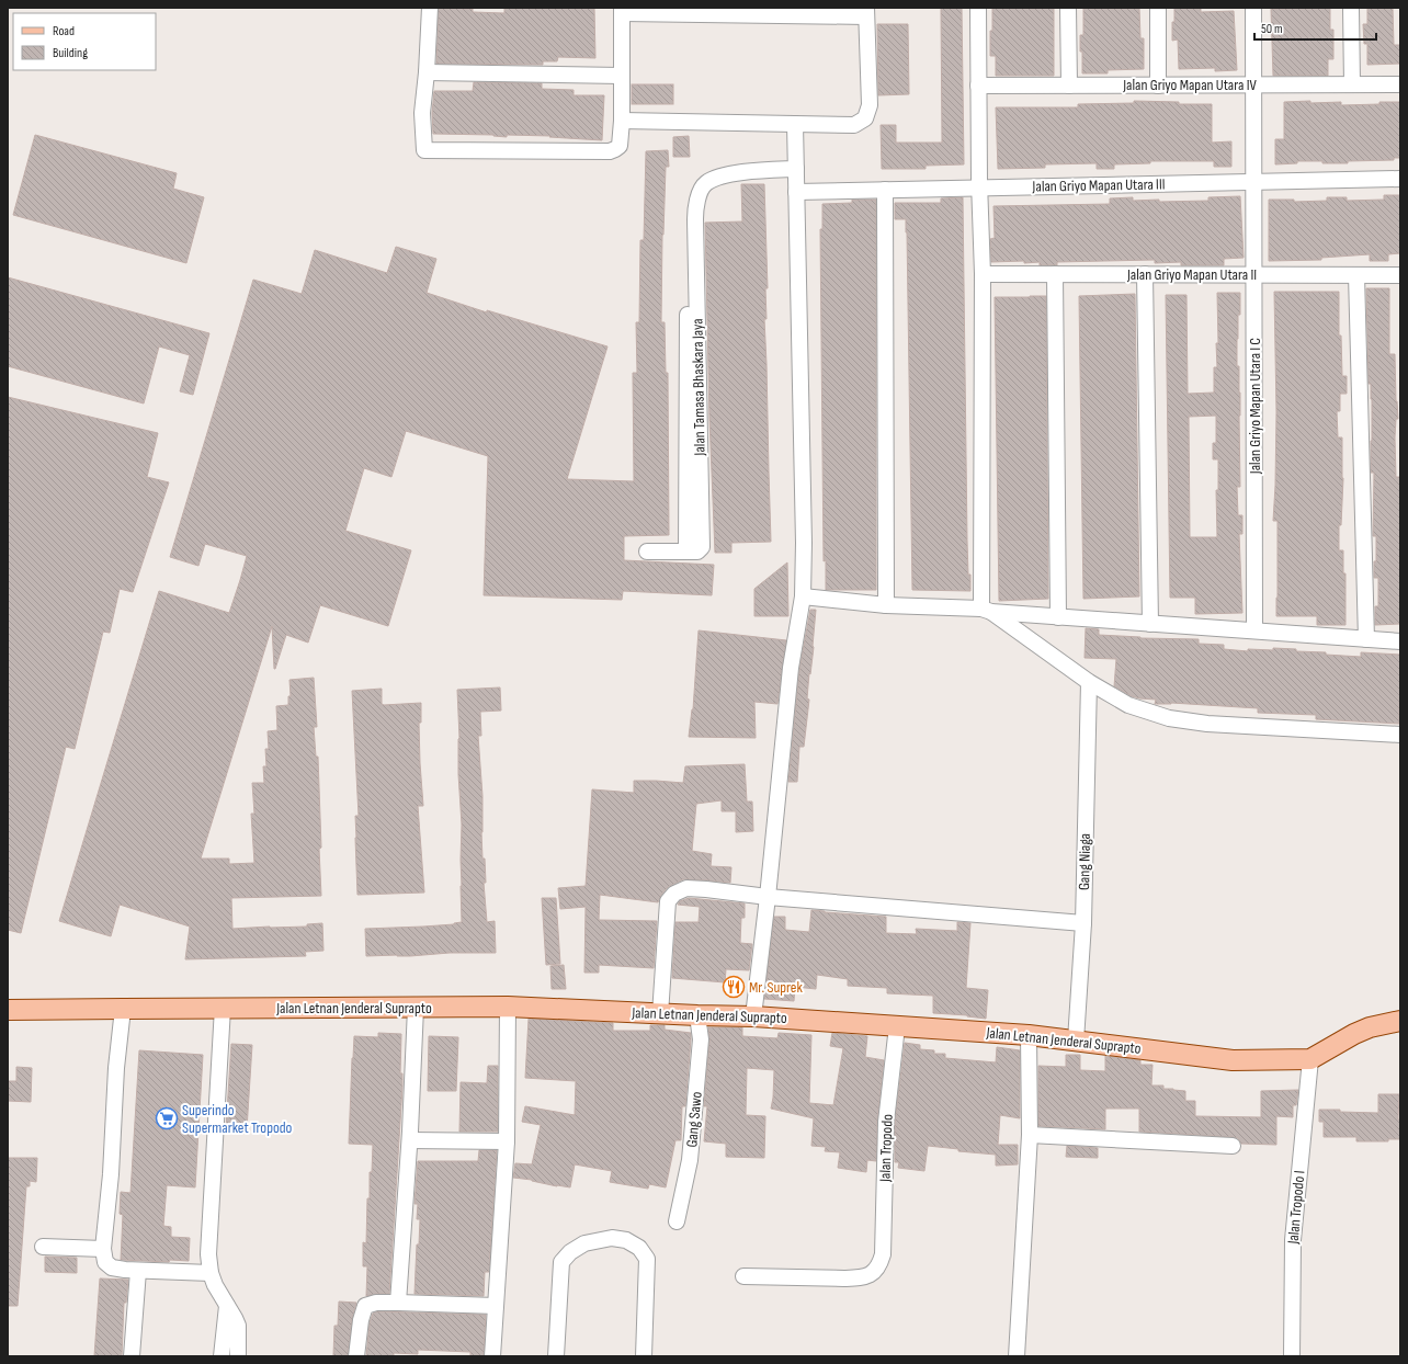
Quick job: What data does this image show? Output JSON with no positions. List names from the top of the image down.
{
  "streets": {
    "main road": ["Jalan Letnan Jenderal Suprapto"],
    "street": [
      "Jalan Griyo Mapan Utara IV",
      "Jalan Griyo Mapan Utara III",
      "Jalan Griyo Mapan Utara II",
      "Jalan Tamasa Bhaskara Jaya",
      "Jalan Griyo Mapan Utara I C",
      "Gang Niaga",
      "Gang Sawo",
      "Jalan Tropodo",
      "Jalan Tropodo I"
    ]
  },
  "crossings": [
    ["Jalan Griyo Mapan Utara IV", "Jalan Griyo Mapan Utara I C"],
    ["Jalan Griyo Mapan Utara III", "Jalan Griyo Mapan Utara I C"],
    ["Jalan Griyo Mapan Utara II", "Jalan Griyo Mapan Utara I C"],
    ["Gang Niaga", "Jalan Letnan Jenderal Suprapto"],
    ["Jalan Letnan Jenderal Suprapto", "Gang Sawo"],
    ["Jalan Letnan Jenderal Suprapto", "Jalan Tropodo"],
    ["Jalan Letnan Jenderal Suprapto", "Jalan Tropodo I"]
  ],
  "places": {
    "restaurant": ["Mr. Suprek"],
    "supermarket": ["Superindo Supermarket Tropodo"]
  },
  "legend": ["Road", "Building"],
  "scale_bar": "50 m"
}
